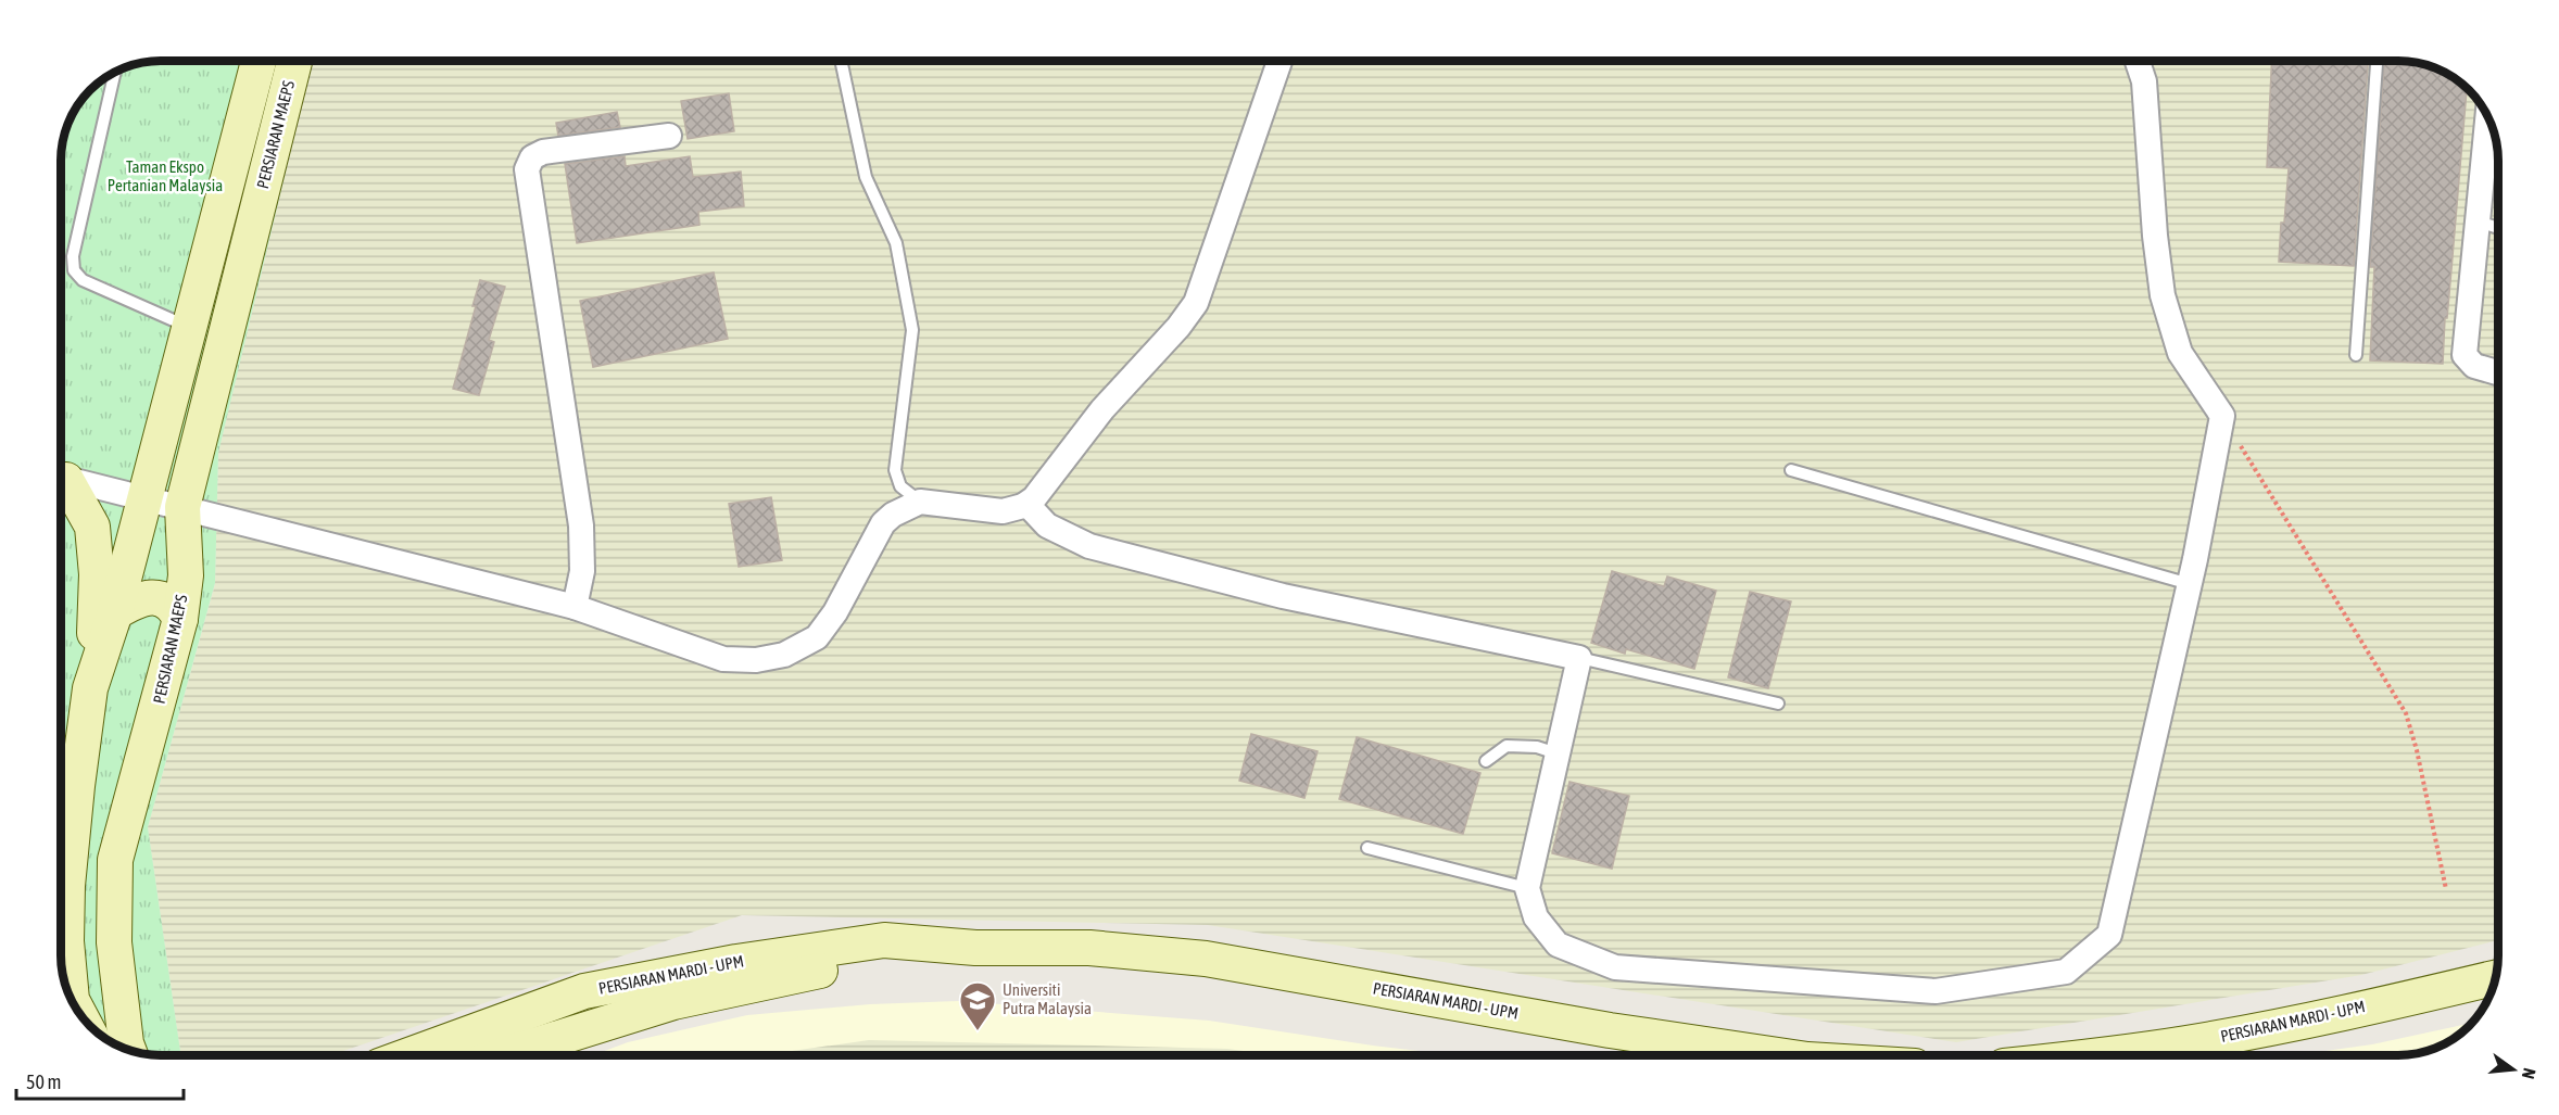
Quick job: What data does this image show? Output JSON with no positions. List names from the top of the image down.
{
  "streets": {
    "street": ["PERSIARAN MAEPS", "PERSIARAN MARDI - UPM"]
  },
  "parks": ["Taman Ekspo Pertanian Malaysia"],
  "places": {
    "school or university": ["Universiti Putra Malaysia"]
  },
  "scale_bar": "50 m",
  "north": "right"
}
